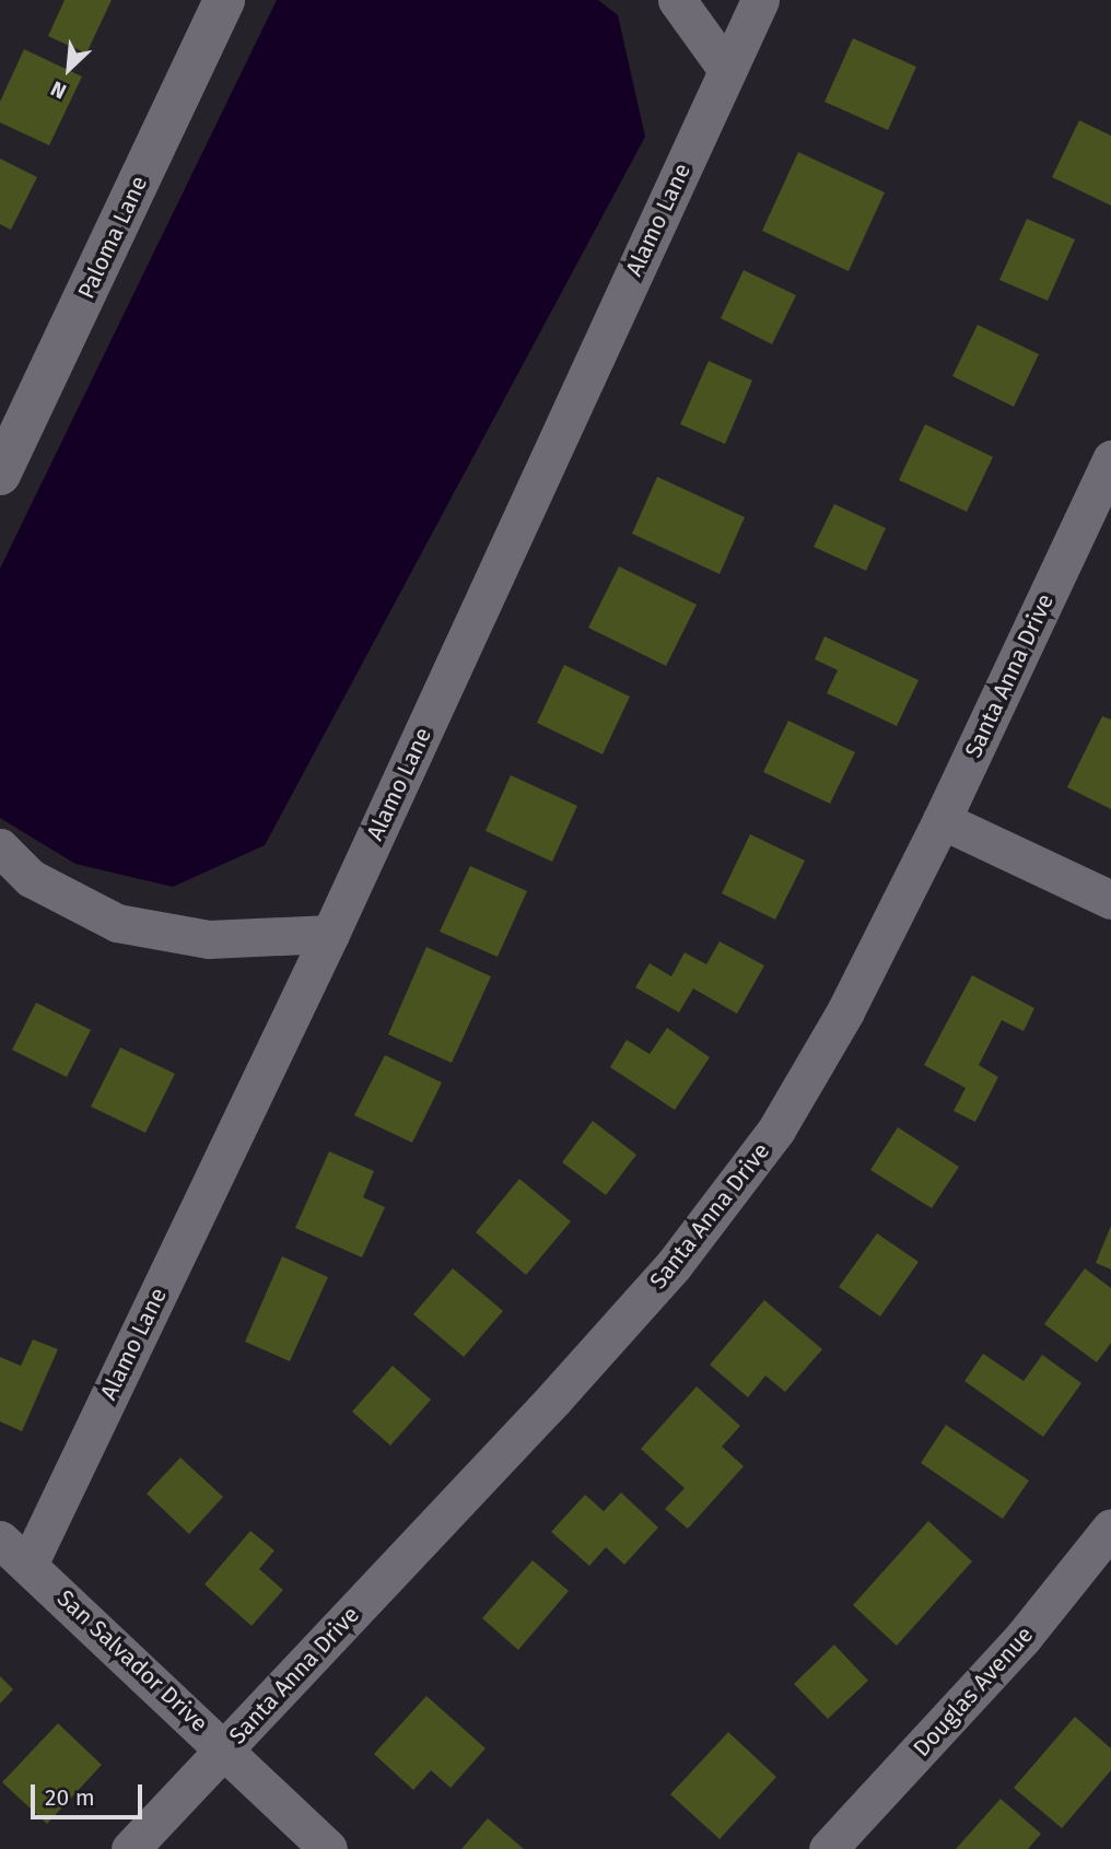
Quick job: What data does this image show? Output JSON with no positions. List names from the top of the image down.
{
  "streets": {
    "street": [
      "Alamo Lane",
      "Paloma Lane",
      "Santa Anna Drive",
      "San Salvador Drive",
      "Douglas Avenue"
    ]
  },
  "crossings": [
    ["Alamo Lane", "San Salvador Drive"],
    ["Santa Anna Drive", "San Salvador Drive"]
  ],
  "scale_bar": "20 m",
  "north": "bottom left"
}
